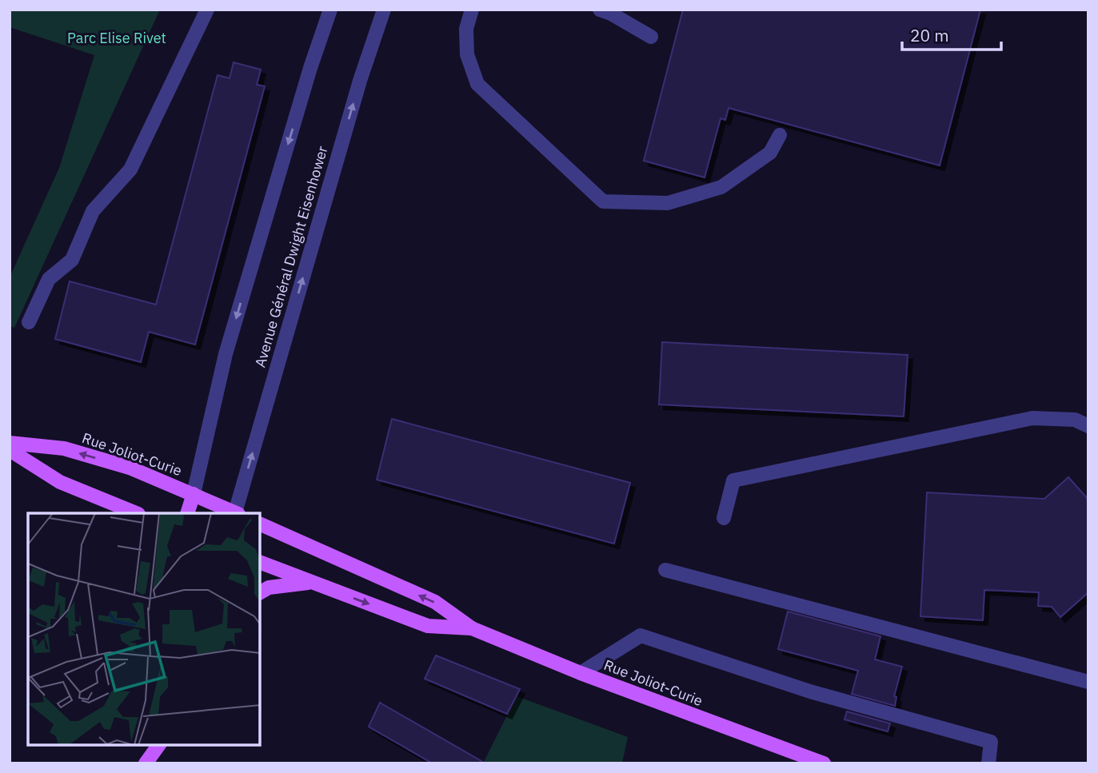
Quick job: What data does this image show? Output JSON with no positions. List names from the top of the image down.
{
  "streets": {
    "main road": ["Rue Joliot-Curie"],
    "street": ["Avenue Général Dwight Eisenhower"]
  },
  "parks": ["Parc Elise Rivet"],
  "scale_bar": "20 m"
}
